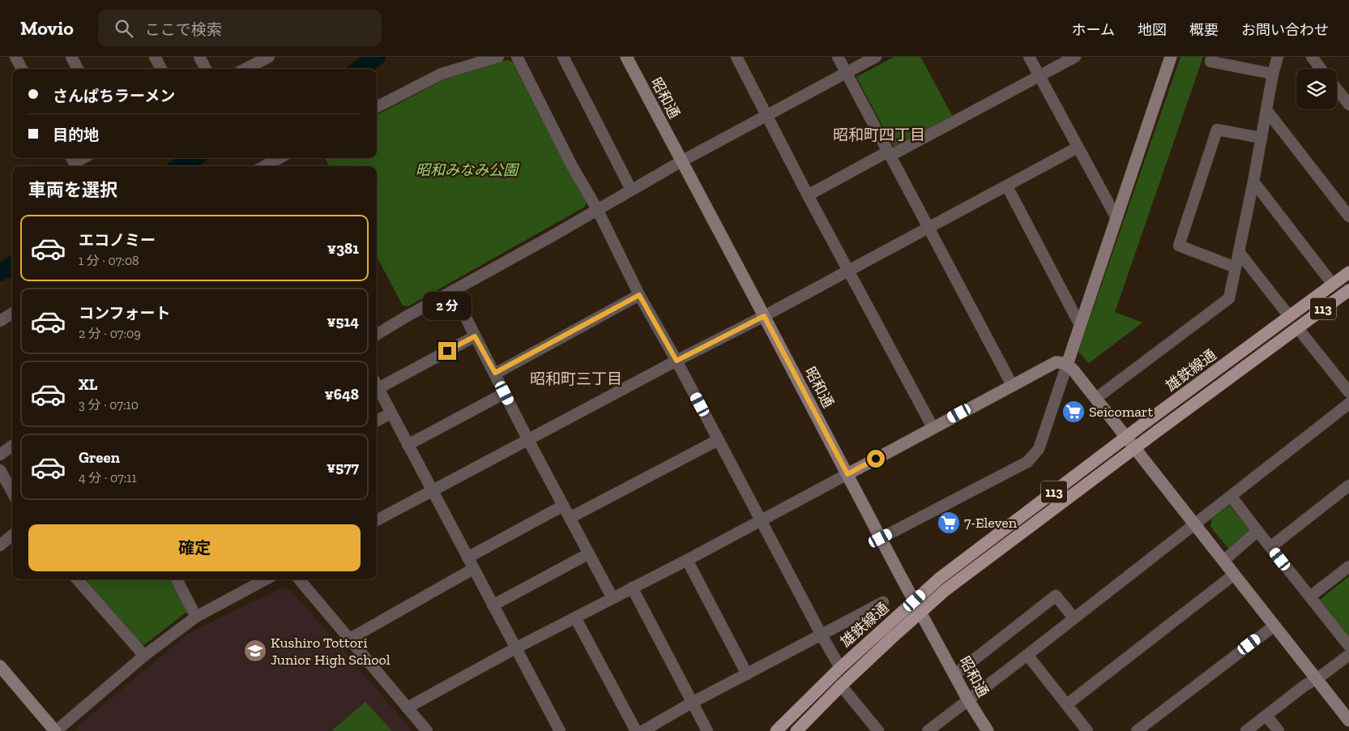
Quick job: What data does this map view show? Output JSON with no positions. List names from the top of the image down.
{
  "streets": {
    "main road": ["113", "雄鉄線通"],
    "street": ["昭和通"]
  },
  "crossings": [
    ["昭和通", "113"],
    ["昭和通", "雄鉄線通"]
  ],
  "districts": ["昭和町四丁目", "昭和町三丁目"],
  "parks": ["昭和みなみ公園"],
  "places": {
    "supermarket": ["Seicomart", "7-Eleven"],
    "school or university": ["Kushiro Tottori Junior High School"]
  },
  "page": {
    "header": "Movio",
    "search": "ここで検索",
    "nav": [
      "ホーム",
      "地図",
      "概要",
      "お問い合わせ"
    ],
    "banner": ["さんぱちラーメン", "目的地"],
    "heading": "車両を選択",
    "list": [
      {
        "name": "エコノミー",
        "note": "1 分 · 07:08",
        "value": "¥381"
      },
      {
        "name": "コンフォート",
        "note": "2 分 · 07:09",
        "value": "¥514"
      },
      {
        "name": "XL",
        "note": "3 分 · 07:10",
        "value": "¥648"
      },
      {
        "name": "Green",
        "note": "4 分 · 07:11",
        "value": "¥577"
      }
    ],
    "bubble": "2 分",
    "buttons": "確定"
  }
}
